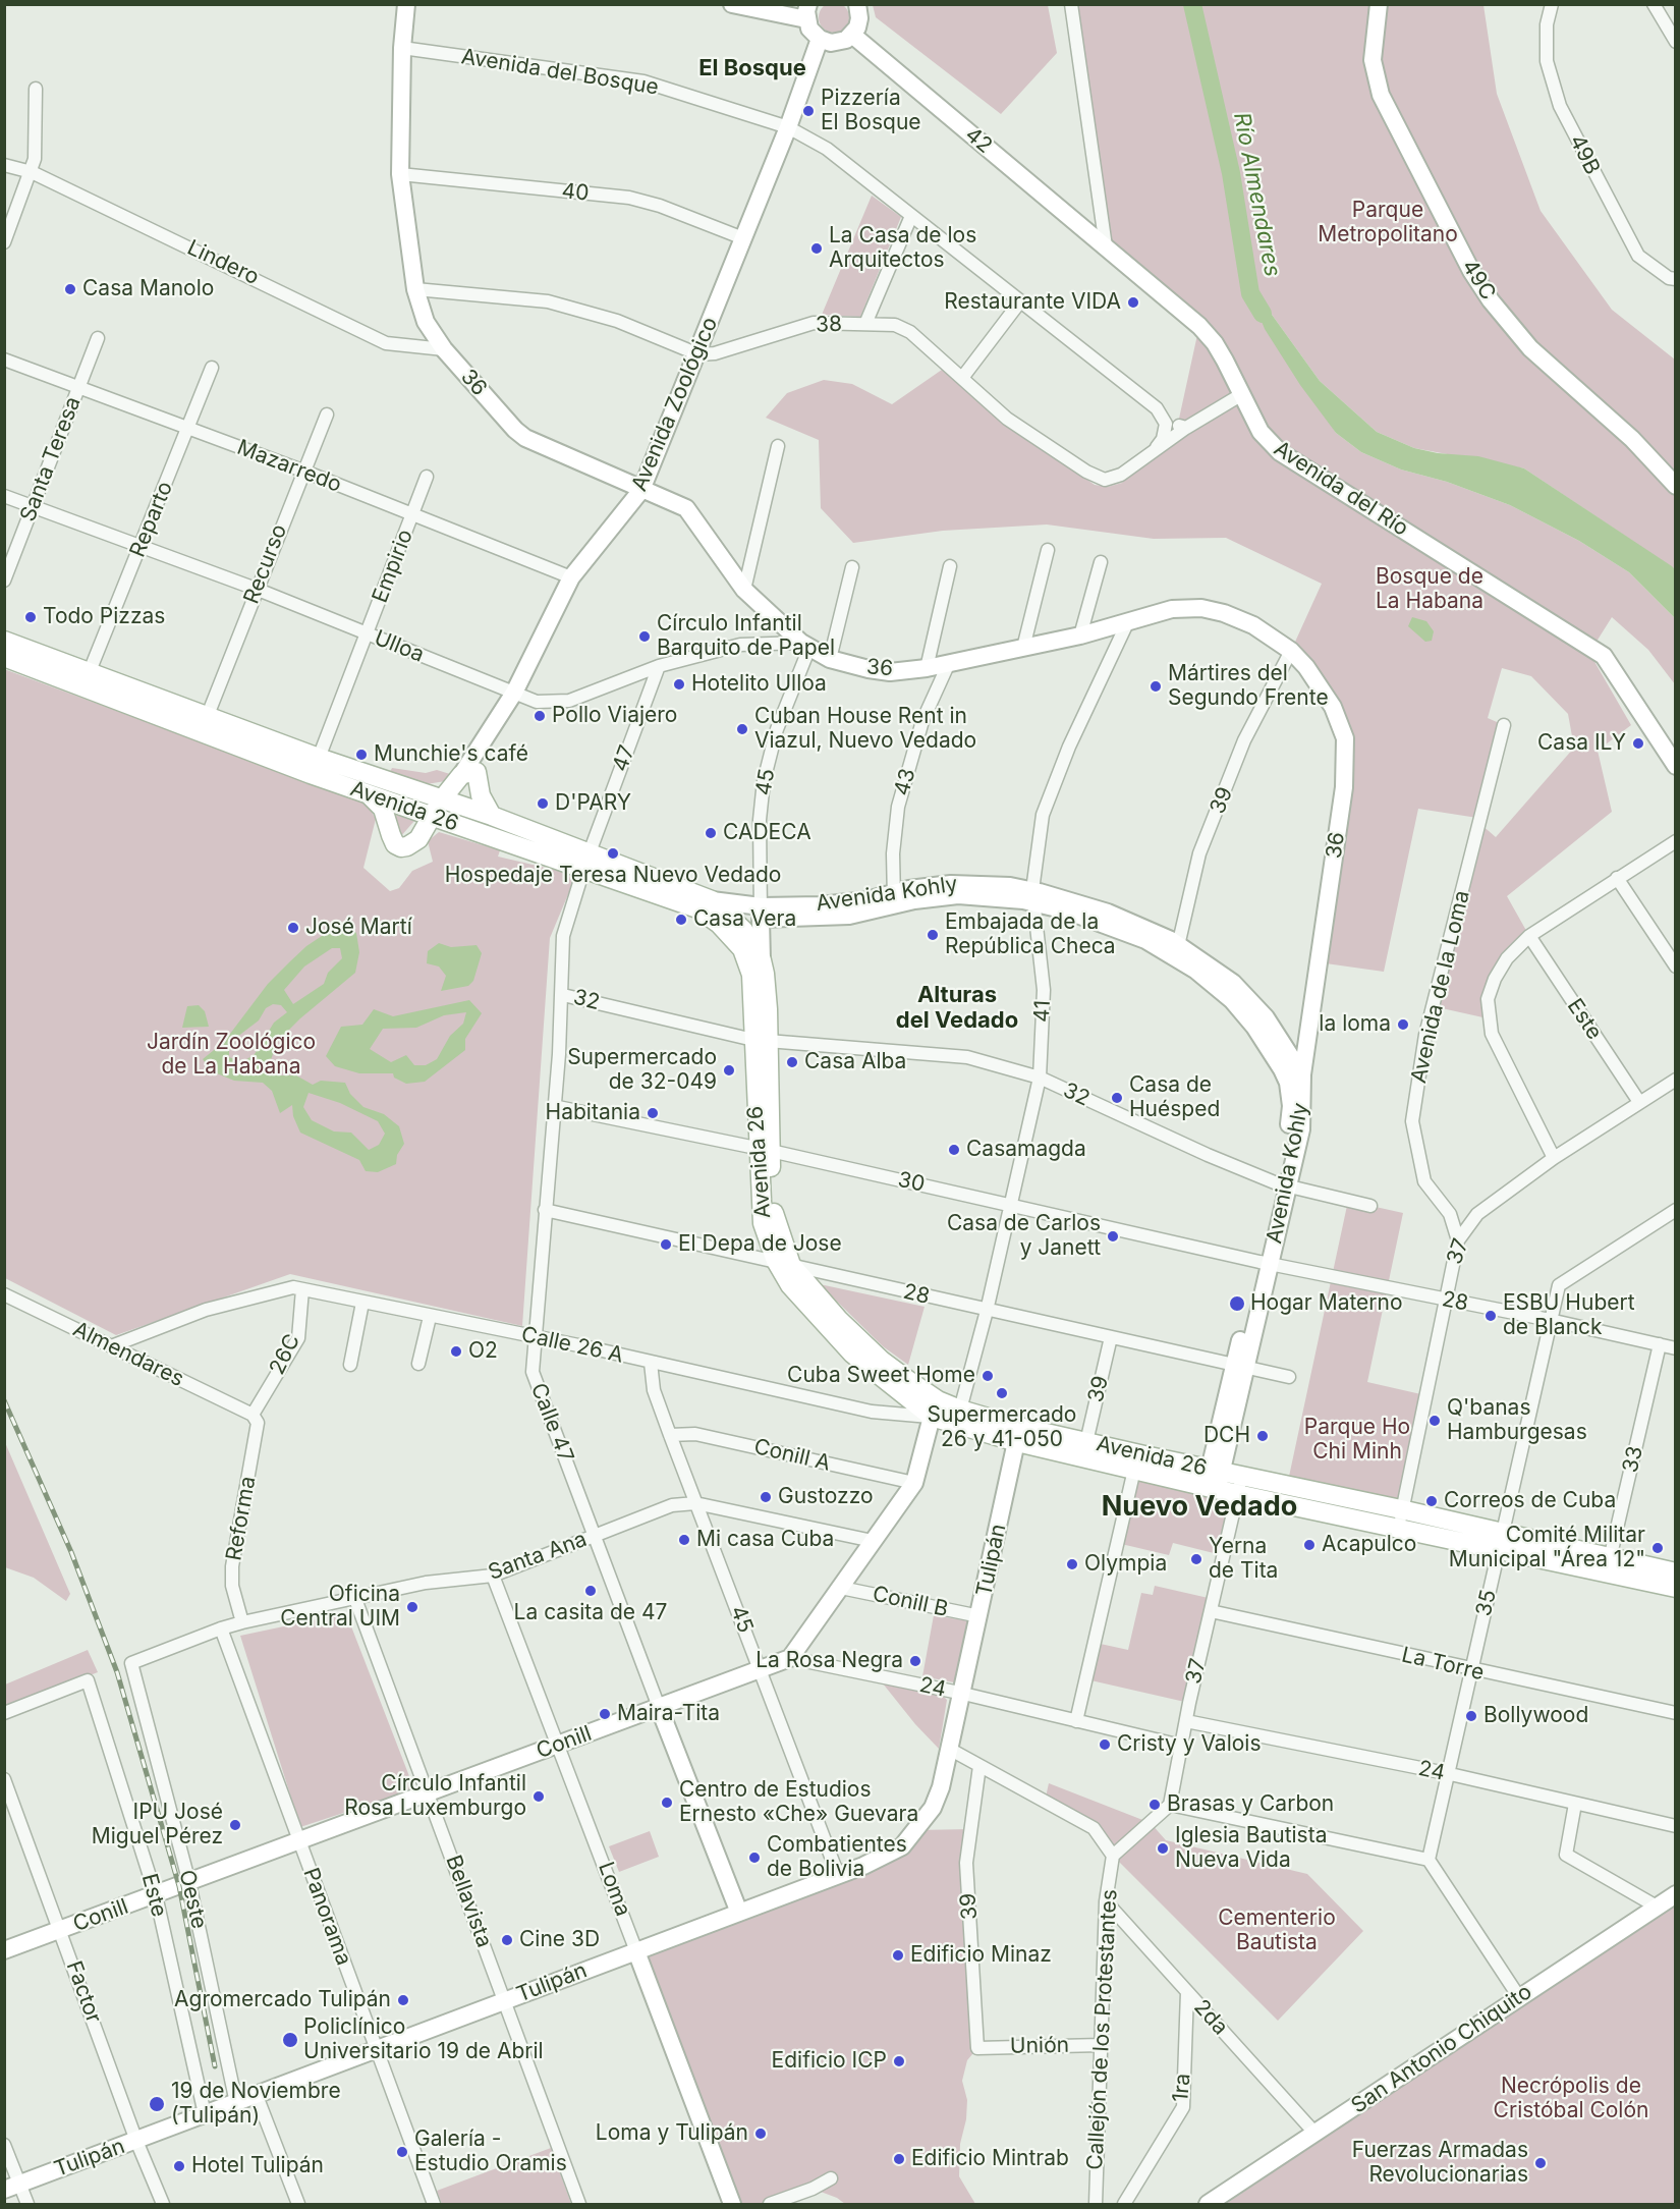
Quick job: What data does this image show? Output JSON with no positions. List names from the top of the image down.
{
  "streets": {
    "main road": ["Avenida 26"],
    "street": [
      "Avenida del Bosque",
      "42",
      "49B",
      "40",
      "Lindero",
      "49C",
      "38",
      "36",
      "Avenida Zoológico",
      "Santa Teresa",
      "Mazarredo",
      "Avenida del Río",
      "Reparto",
      "Recurso",
      "Empirio",
      "Ulloa",
      "47",
      "45",
      "43",
      "39",
      "Avenida Kohly",
      "Avenida de la Loma",
      "32",
      "41",
      "Este",
      "30",
      "37",
      "28",
      "Calle 26 A",
      "Almendares",
      "26C",
      "Calle 47",
      "Conill A",
      "33",
      "Reforma",
      "Santa Ana",
      "Tulipán",
      "Conill B",
      "35",
      "La Torre",
      "24",
      "Conill",
      "Loma",
      "Oeste",
      "Bellavista",
      "Panorama",
      "Factor",
      "2da",
      "Callejón de los Protestantes",
      "Unión",
      "San Antonio Chiquito",
      "1ra"
    ]
  },
  "crossings": [
    ["Avenida del Bosque", "38"],
    ["Avenida del Bosque", "36"],
    ["Avenida del Bosque", "Avenida Zoológico"],
    ["42", "Avenida del Río"],
    ["40", "36"],
    ["40", "Avenida Zoológico"],
    ["Lindero", "36"],
    ["38", "Avenida Zoológico"],
    ["36", "Avenida Zoológico"],
    ["36", "Ulloa"],
    ["36", "45"],
    ["36", "43"],
    ["36", "39"],
    ["36", "Avenida Kohly"],
    ["36", "41"],
    ["Avenida Zoológico", "Mazarredo"],
    ["Avenida Zoológico", "Ulloa"],
    ["Santa Teresa", "Mazarredo"],
    ["Santa Teresa", "Ulloa"],
    ["Mazarredo", "Reparto"],
    ["Mazarredo", "Recurso"],
    ["Mazarredo", "Empirio"],
    ["Reparto", "Ulloa"],
    ["Reparto", "Avenida 26"],
    ["Recurso", "Ulloa"],
    ["Recurso", "Avenida 26"],
    ["Empirio", "Ulloa"],
    ["Empirio", "Avenida 26"],
    ["Ulloa", "47"],
    ["Ulloa", "45"],
    ["47", "Avenida 26"],
    ["47", "Calle 47"],
    ["45", "Avenida 26"],
    ["45", "Avenida Kohly"],
    ["45", "Calle 26 A"],
    ["45", "Conill A"],
    ["45", "Santa Ana"],
    ["45", "Tulipán"],
    ["45", "Conill"],
    ["43", "Avenida Kohly"],
    ["39", "Avenida 26"],
    ["39", "Avenida Kohly"],
    ["39", "28"],
    ["39", "Unión"],
    ["Avenida 26", "Avenida Kohly"],
    ["Avenida 26", "32"],
    ["Avenida 26", "41"],
    ["Avenida 26", "30"],
    ["Avenida 26", "37"],
    ["Avenida 26", "28"],
    ["Avenida 26", "Calle 26 A"],
    ["Avenida 26", "Calle 47"],
    ["Avenida 26", "33"],
    ["Avenida 26", "Tulipán"],
    ["Avenida 26", "35"],
    ["Avenida Kohly", "32"],
    ["Avenida Kohly", "41"],
    ["Avenida Kohly", "30"],
    ["Avenida Kohly", "28"],
    ["Avenida de la Loma", "37"],
    ["32", "41"],
    ["32", "Calle 47"],
    ["41", "30"],
    ["41", "28"],
    ["Este", "37"],
    ["Este", "Tulipán"],
    ["Este", "Conill"],
    ["30", "28"],
    ["30", "Calle 47"],
    ["37", "28"],
    ["37", "La Torre"],
    ["37", "24"],
    ["28", "Calle 47"],
    ["28", "33"],
    ["28", "35"],
    ["Calle 26 A", "Almendares"],
    ["Calle 26 A", "26C"],
    ["Calle 26 A", "Calle 47"],
    ["Almendares", "26C"],
    ["Almendares", "Reforma"],
    ["26C", "Reforma"],
    ["Calle 47", "Santa Ana"],
    ["Calle 47", "Tulipán"],
    ["Calle 47", "Conill"],
    ["Reforma", "Santa Ana"],
    ["Santa Ana", "Loma"],
    ["Santa Ana", "Oeste"],
    ["Santa Ana", "Bellavista"],
    ["Santa Ana", "Panorama"],
    ["Tulipán", "Conill B"],
    ["Tulipán", "24"],
    ["Tulipán", "Loma"],
    ["Tulipán", "Oeste"],
    ["Tulipán", "Bellavista"],
    ["Tulipán", "Panorama"],
    ["Tulipán", "Factor"],
    ["35", "La Torre"],
    ["35", "24"],
    ["24", "Conill"],
    ["Conill", "Loma"],
    ["Conill", "Oeste"],
    ["Conill", "Bellavista"],
    ["Conill", "Panorama"],
    ["Conill", "Factor"],
    ["2da", "Callejón de los Protestantes"],
    ["2da", "San Antonio Chiquito"],
    ["2da", "1ra"],
    ["Callejón de los Protestantes", "Unión"]
  ],
  "districts": ["El Bosque", "Alturas del Vedado", "Nuevo Vedado"],
  "water": ["Río Almendares"],
  "parks": [
    "Parque Metropolitano",
    "Bosque de La Habana",
    "Jardín Zoológico de La Habana",
    "Parque Ho Chi Minh",
    "Cementerio Bautista",
    "Necrópolis de Cristóbal Colón"
  ],
  "places": [
    "Pizzería El Bosque",
    "La Casa de los Arquitectos",
    "Casa Manolo",
    "Restaurante VIDA",
    "Todo Pizzas",
    "Círculo Infantil Barquito de Papel",
    "Hotelito Ulloa",
    "Mártires del Segundo Frente",
    "Pollo Viajero",
    "Cuban House Rent in Viazul, Nuevo Vedado",
    "Casa ILY",
    "Munchie's café",
    "D'PARY",
    "CADECA",
    "Hospedaje Teresa Nuevo Vedado",
    "Casa Vera",
    "José Martí",
    "Embajada de la República Checa",
    "la loma",
    "Casa Alba",
    "Supermercado de 32-049",
    "Casa de Huésped",
    "Habitania",
    "Casamagda",
    "Casa de Carlos y Janett",
    "El Depa de Jose",
    "Hogar Materno",
    "ESBU Hubert de Blanck",
    "O2",
    "Cuba Sweet Home",
    "Supermercado 26 y 41-050",
    "Q'banas Hamburgesas",
    "DCH",
    "Gustozzo",
    "Correos de Cuba",
    "Mi casa Cuba",
    "Acapulco",
    "Comité Militar Municipal \"Área 12\"",
    "Yerna de Tita",
    "Olympia",
    "La casita de 47",
    "Oficina Central UIM",
    "La Rosa Negra",
    "Maira-Tita",
    "Bollywood",
    "Cristy y Valois",
    "Círculo Infantil Rosa Luxemburgo",
    "Centro de Estudios Ernesto «Che» Guevara",
    "Brasas y Carbon",
    "IPU José Miguel Pérez",
    "Iglesia Bautista Nueva Vida",
    "Combatientes de Bolivia",
    "Cine 3D",
    "Edificio Minaz",
    "Agromercado Tulipán",
    "Policlínico Universitario 19 de Abril",
    "Edificio ICP",
    "19 de Noviembre (Tulipán)",
    "Loma y Tulipán",
    "Galería - Estudio Oramis",
    "Edificio Mintrab",
    "Fuerzas Armadas Revolucionarias",
    "Hotel Tulipán"
  ]
}
